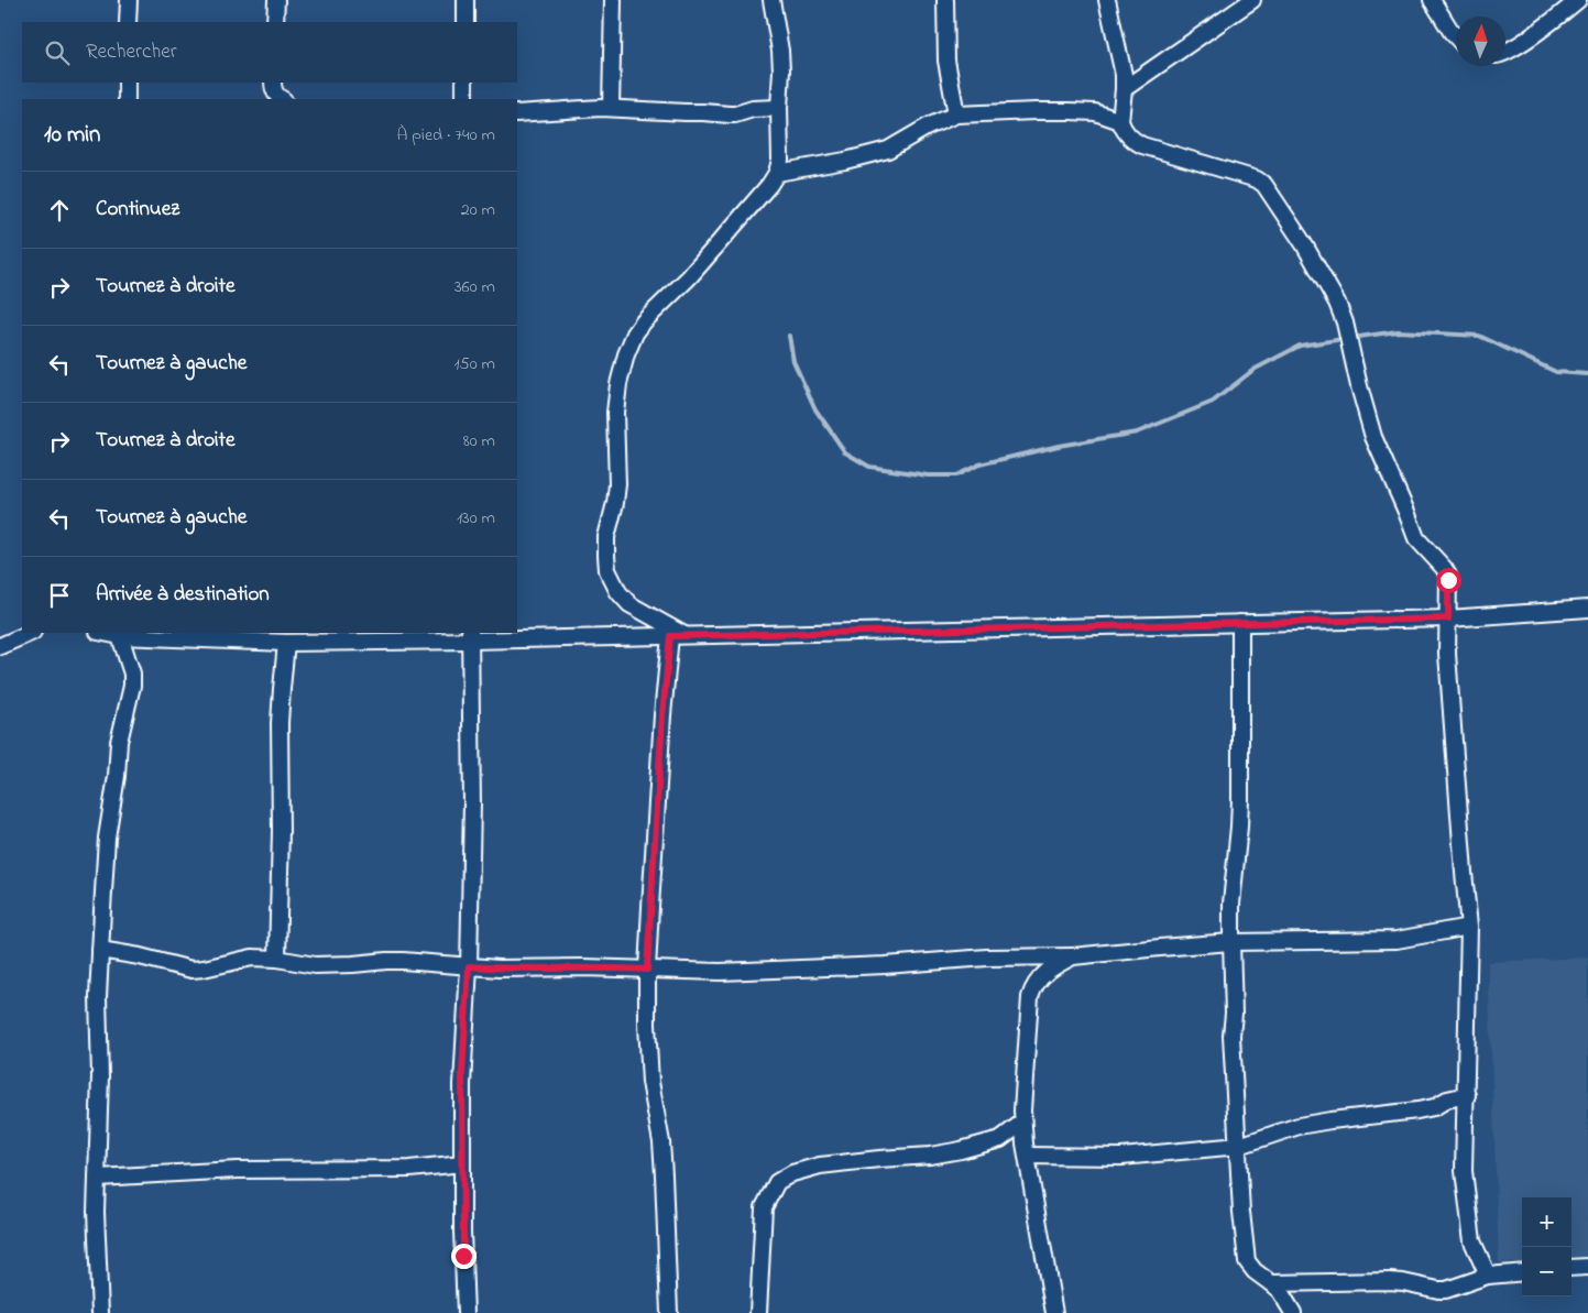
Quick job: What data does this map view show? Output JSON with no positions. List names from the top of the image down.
{
  "north": "top",
  "page": {
    "search": "Rechercher",
    "heading": ["10 min", "À pied · 740 m"],
    "list": [
      ["Continuez", "20 m"],
      ["Tournez à droite", "360 m"],
      ["Tournez à gauche", "150 m"],
      ["Tournez à droite", "80 m"],
      ["Tournez à gauche", "130 m"],
      "Arrivée à destination"
    ],
    "map_buttons": ["+", "−"]
  }
}
